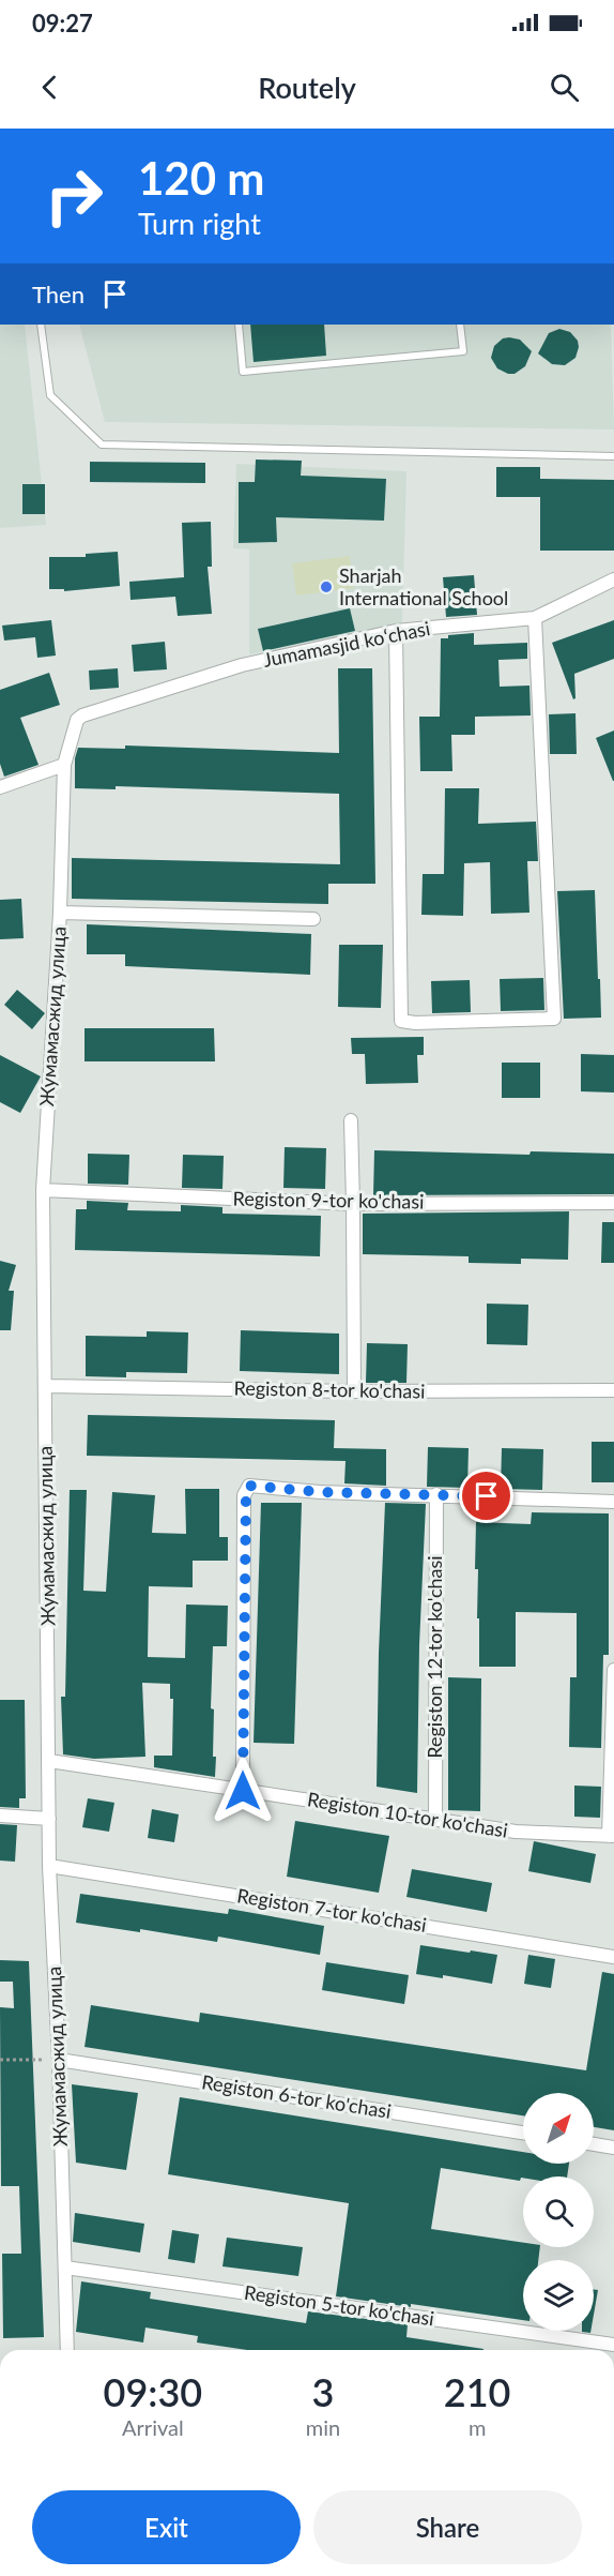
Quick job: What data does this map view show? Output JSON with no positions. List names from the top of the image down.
{
  "streets": {
    "street": [
      "Jumamasjid koʻchasi",
      "Жумамасжид улица",
      "Registon 9-tor ko'chasi",
      "Registon 8-tor ko'chasi",
      "Registon 12-tor ko'chasi",
      "Registon 10-tor ko'chasi",
      "Registon 7-tor ko'chasi",
      "Registon 6-tor ko'chasi",
      "Registon 5-tor ko'chasi"
    ]
  },
  "crossings": [
    ["Jumamasjid koʻchasi", "Жумамасжид улица"],
    ["Жумамасжид улица", "Registon 9-tor ko'chasi"],
    ["Жумамасжид улица", "Registon 8-tor ko'chasi"],
    ["Жумамасжид улица", "Registon 10-tor ko'chasi"],
    ["Жумамасжид улица", "Registon 7-tor ko'chasi"],
    ["Жумамасжид улица", "Registon 6-tor ko'chasi"],
    ["Жумамасжид улица", "Registon 5-tor ko'chasi"],
    ["Registon 12-tor ko'chasi", "Registon 10-tor ko'chasi"]
  ],
  "places": ["Sharjah International School"],
  "north": "top right",
  "page": {
    "status": "09:27",
    "header": "Routely",
    "turn": ["120 m", "Turn right"],
    "then": "Then",
    "eta": [
      "09:30",
      "Arrival",
      "3",
      "min",
      "210",
      "m"
    ],
    "buttons": ["Exit", "Share"]
  }
}
